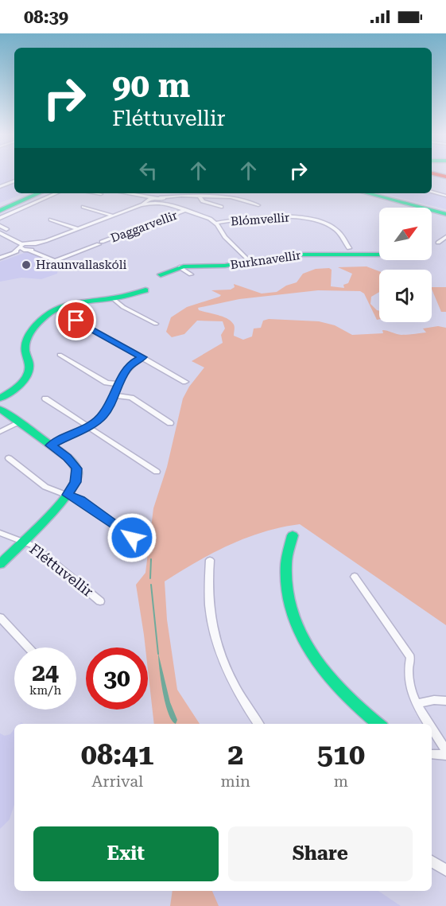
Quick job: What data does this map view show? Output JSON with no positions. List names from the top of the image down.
{
  "streets": {
    "main road": ["Burknavellir", "Fléttuvellir"],
    "street": ["Blómvellir", "Daggarvellir"]
  },
  "places": ["Hraunvallaskóli"],
  "north": "top right",
  "page": {
    "status": "08:39",
    "turn": ["90 m", "Fléttuvellir"],
    "speed": "24 km/h",
    "limit": "30",
    "eta": [
      "08:41",
      "Arrival",
      "2",
      "min",
      "510",
      "m"
    ],
    "buttons": ["Exit", "Share"]
  }
}
